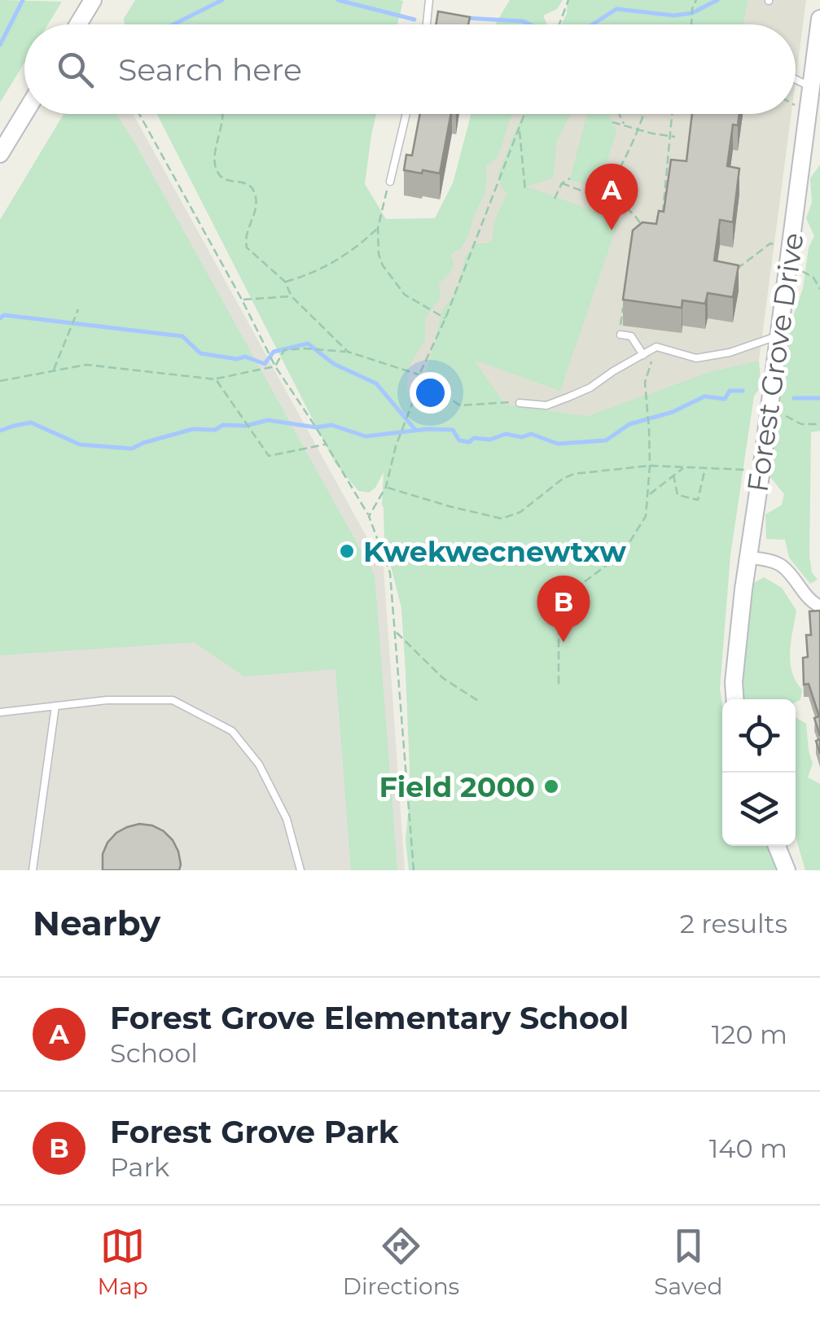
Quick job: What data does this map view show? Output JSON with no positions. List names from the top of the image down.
{
  "streets": {
    "street": ["Forest Grove Drive"]
  },
  "places": ["Kwekwecnewtxw", "Field 2000"],
  "page": {
    "search": "Search here",
    "pins": ["A", "B"],
    "heading": ["Nearby", "2 results"],
    "list": [
      {
        "mark": "A",
        "name": "Forest Grove Elementary School",
        "note": "School",
        "value": "120 m"
      },
      {
        "mark": "B",
        "name": "Forest Grove Park",
        "note": "Park",
        "value": "140 m"
      }
    ],
    "nav": ["Map", "Directions", "Saved"]
  }
}
